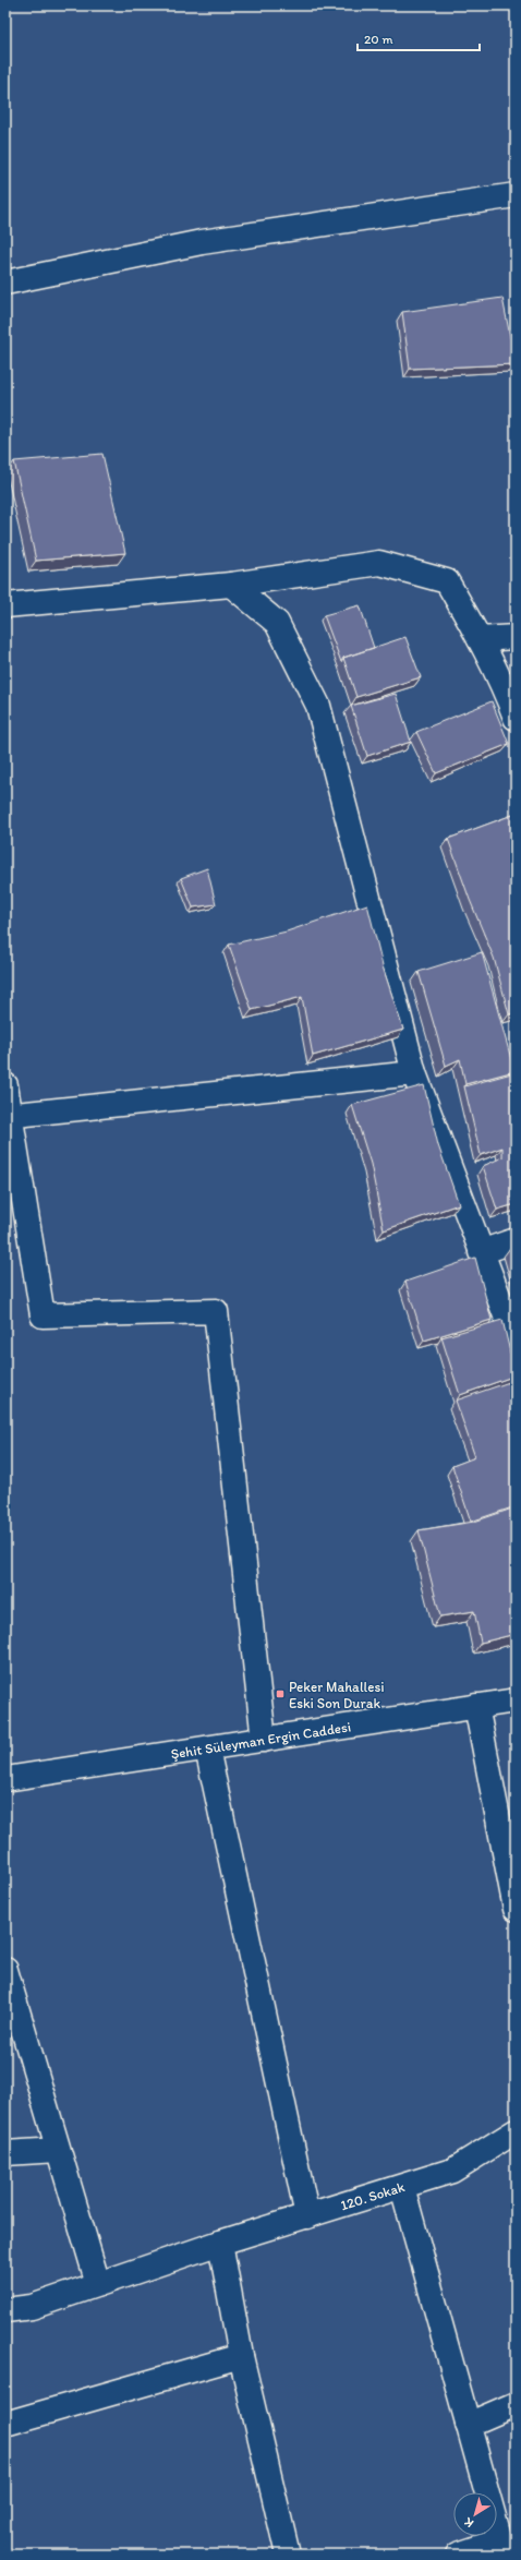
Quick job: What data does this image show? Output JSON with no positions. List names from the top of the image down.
{
  "streets": {
    "street": ["Şehit Süleyman Ergin Caddesi", "120. Sokak"]
  },
  "places": {
    "transit": ["Peker Mahallesi Eski Son Durak"]
  },
  "scale_bar": "20 m",
  "north": "bottom left"
}
